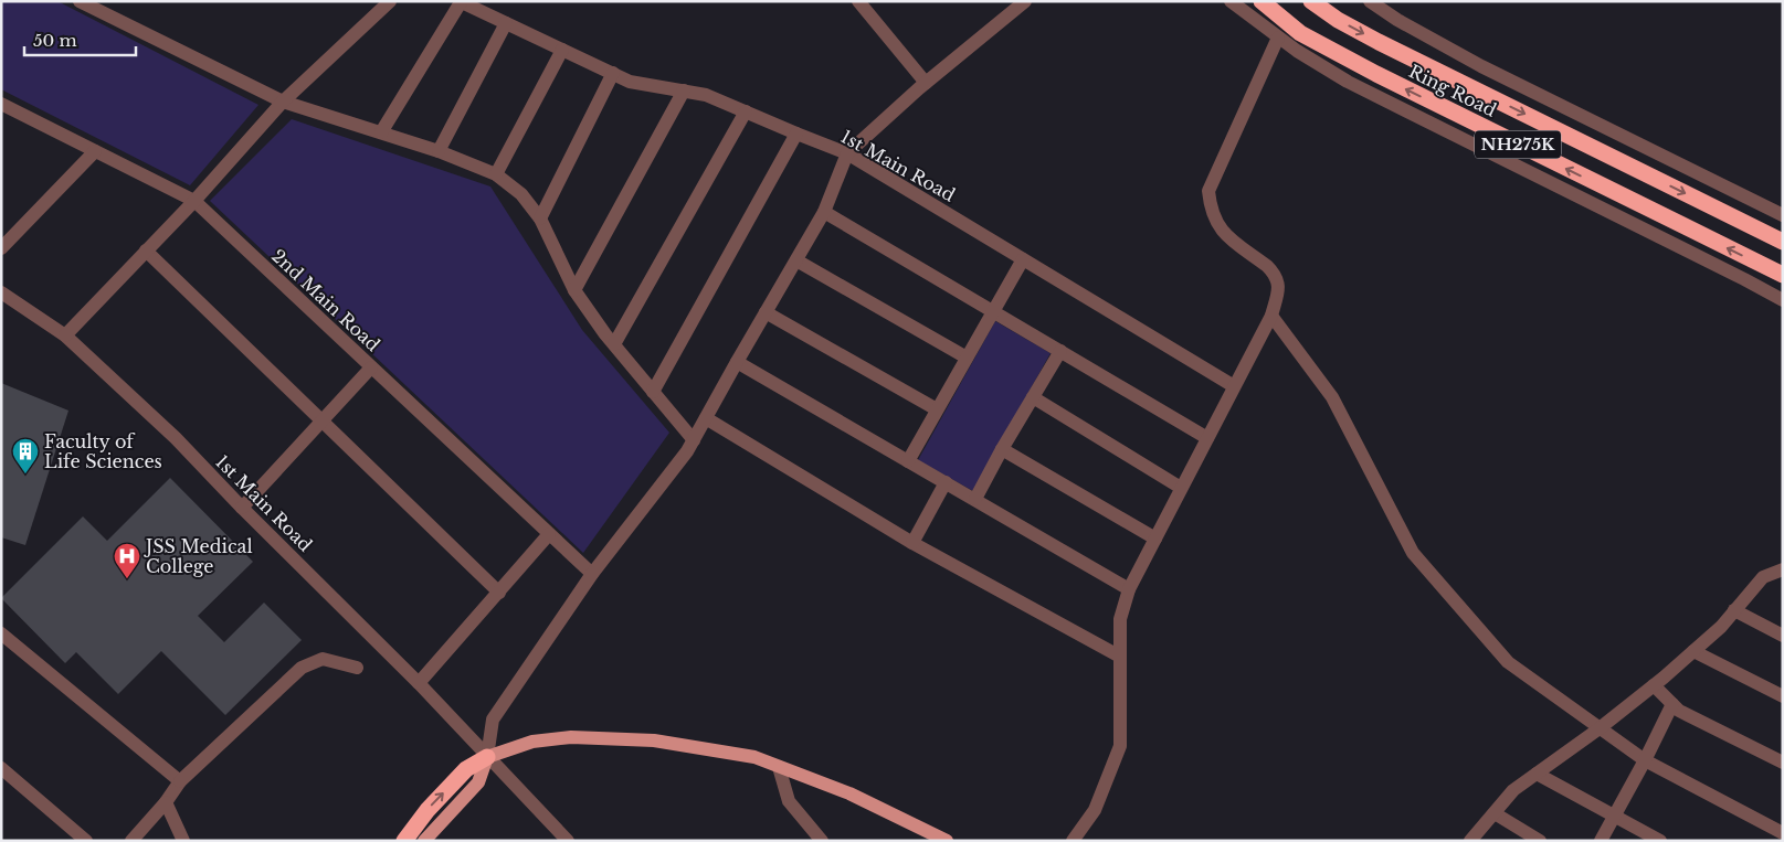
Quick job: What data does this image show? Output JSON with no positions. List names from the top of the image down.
{
  "streets": {
    "highway": ["Ring Road", "NH275K"],
    "street": ["1st Main Road", "2nd Main Road"]
  },
  "places": {
    "building": ["Faculty of Life Sciences"],
    "hospital": ["JSS Medical College"]
  },
  "scale_bar": "50 m"
}
